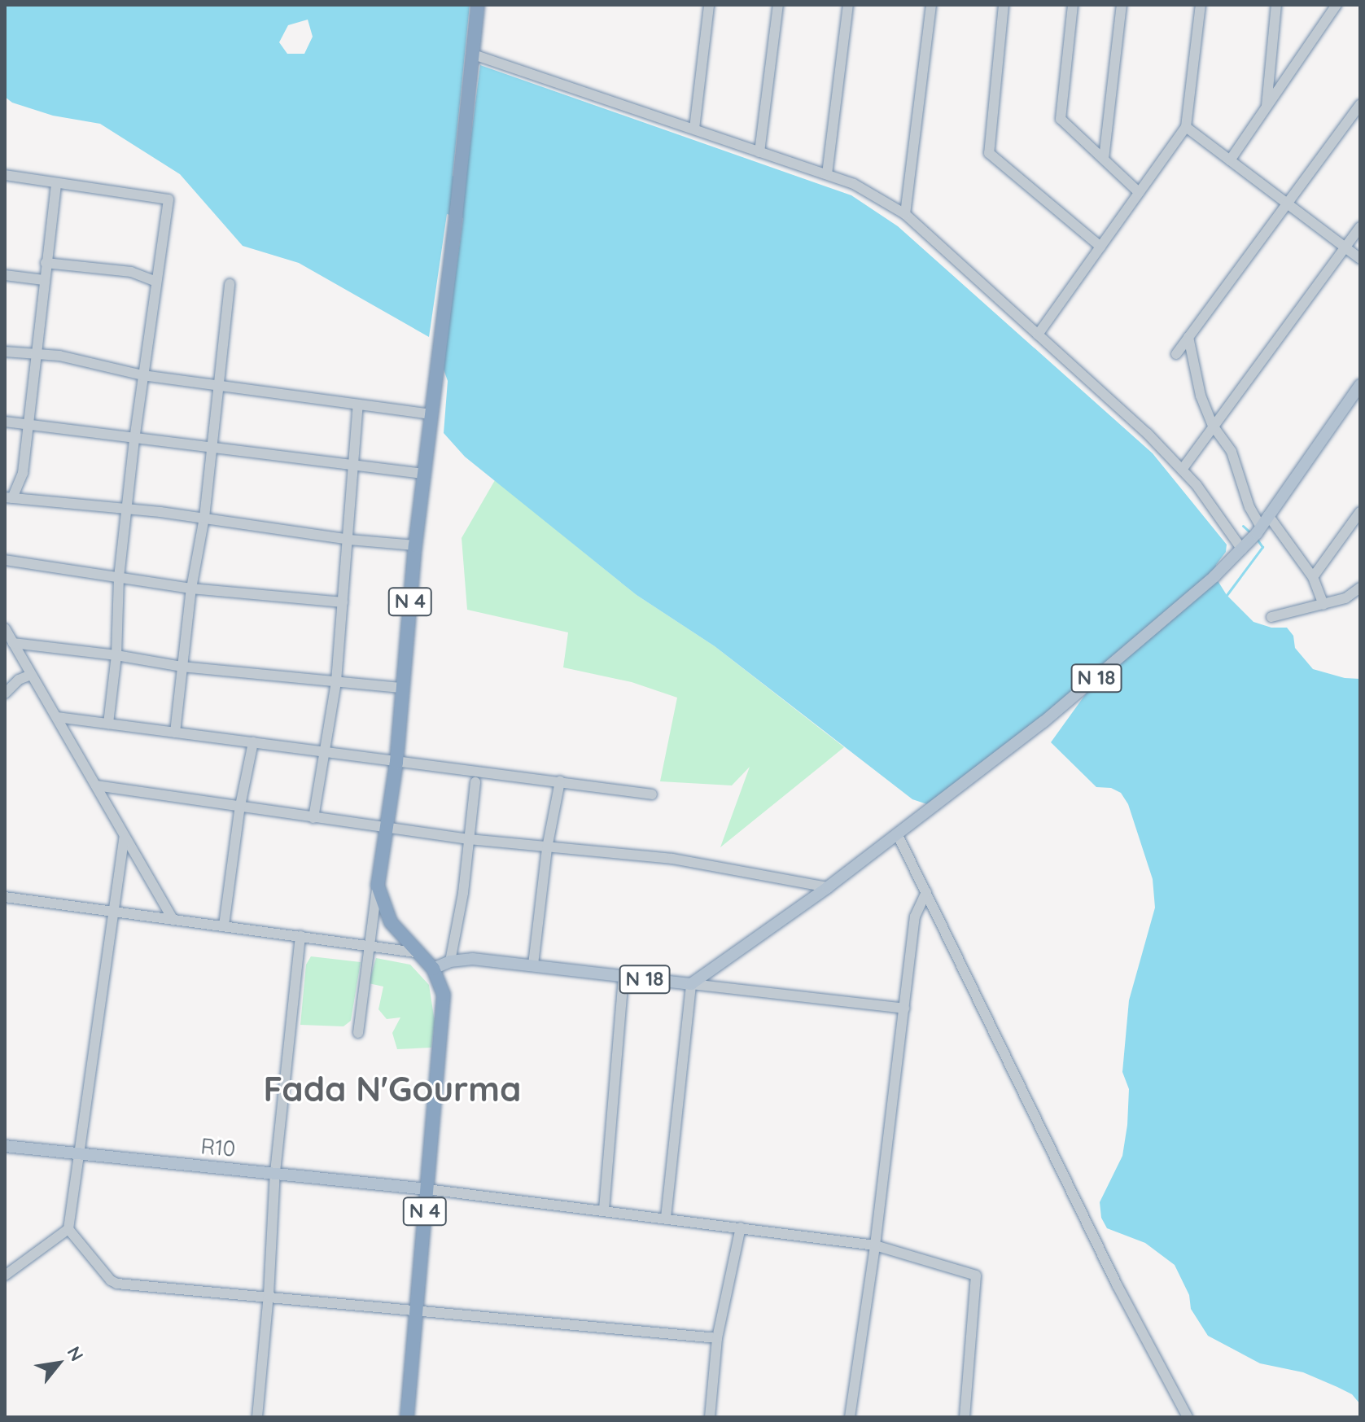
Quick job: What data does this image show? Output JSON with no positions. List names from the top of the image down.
{
  "streets": {
    "highway": ["N 4"],
    "main road": ["N 18", "R10"]
  },
  "crossings": [
    ["N 4", "N 18"],
    ["N 4", "R10"]
  ],
  "districts": ["Fada N'Gourma"],
  "north": "top right"
}
